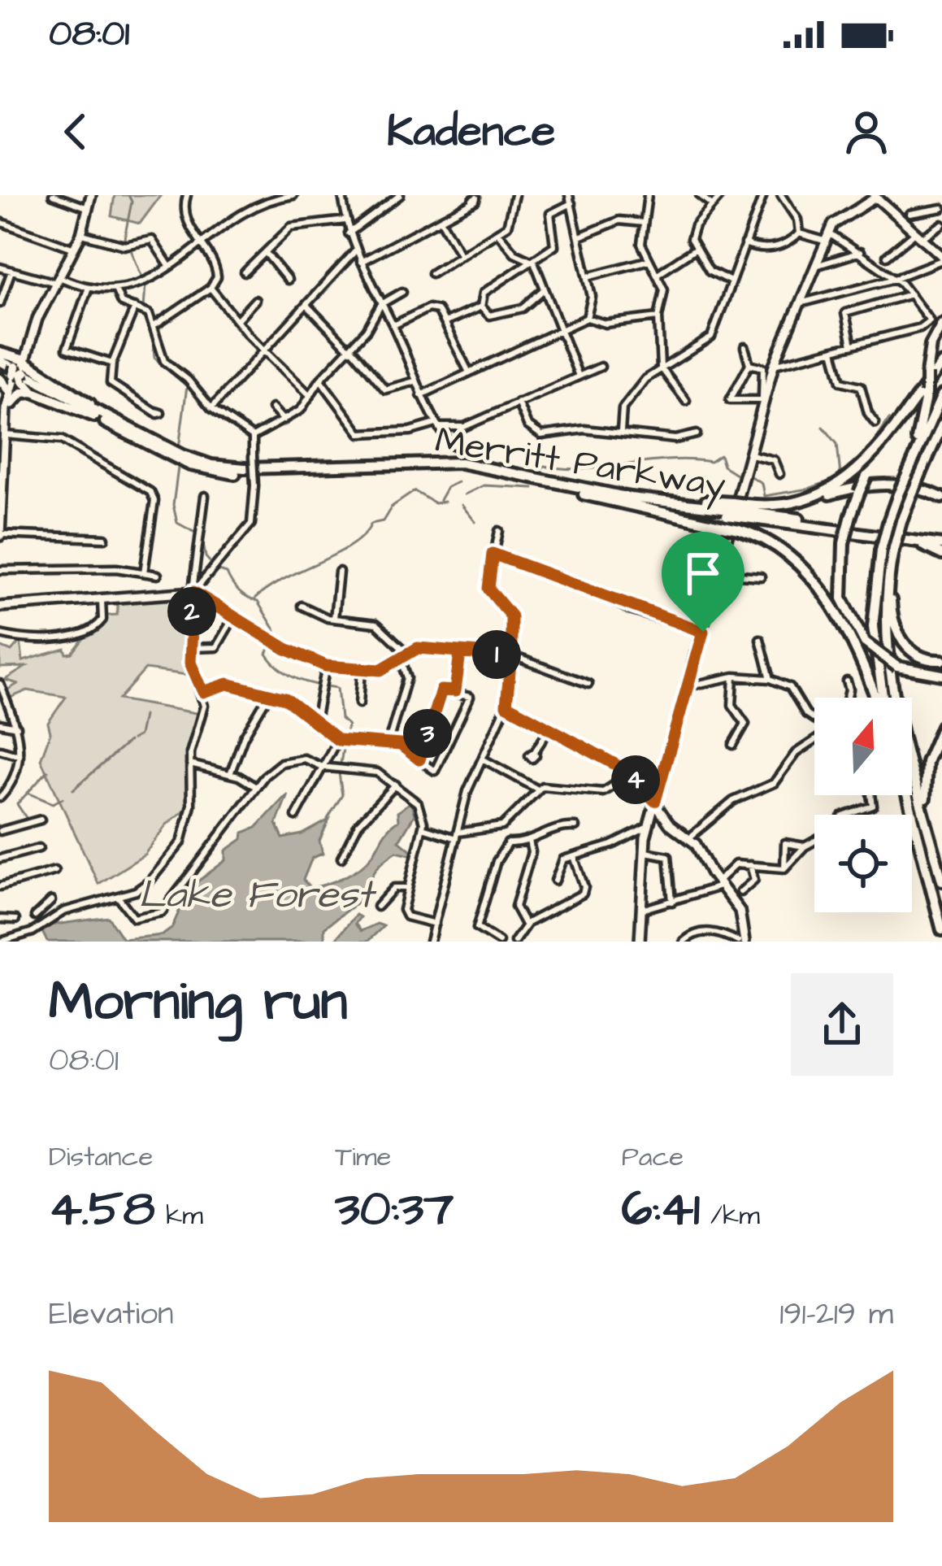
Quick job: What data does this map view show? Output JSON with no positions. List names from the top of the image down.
{
  "streets": {
    "highway": ["Merritt Parkway"]
  },
  "water": ["Lake Forest"],
  "north": "top",
  "page": {
    "status": "08:01",
    "header": "Kadence",
    "pins": [
      "2",
      "1",
      "3",
      "4"
    ],
    "heading": ["Morning run", "08:01"],
    "stats": [
      ["Distance", "4.58 km"],
      ["Time", "30:37"],
      ["Pace", "6:41 /km"]
    ],
    "chart": ["Elevation", "191–219 m"]
  }
}
